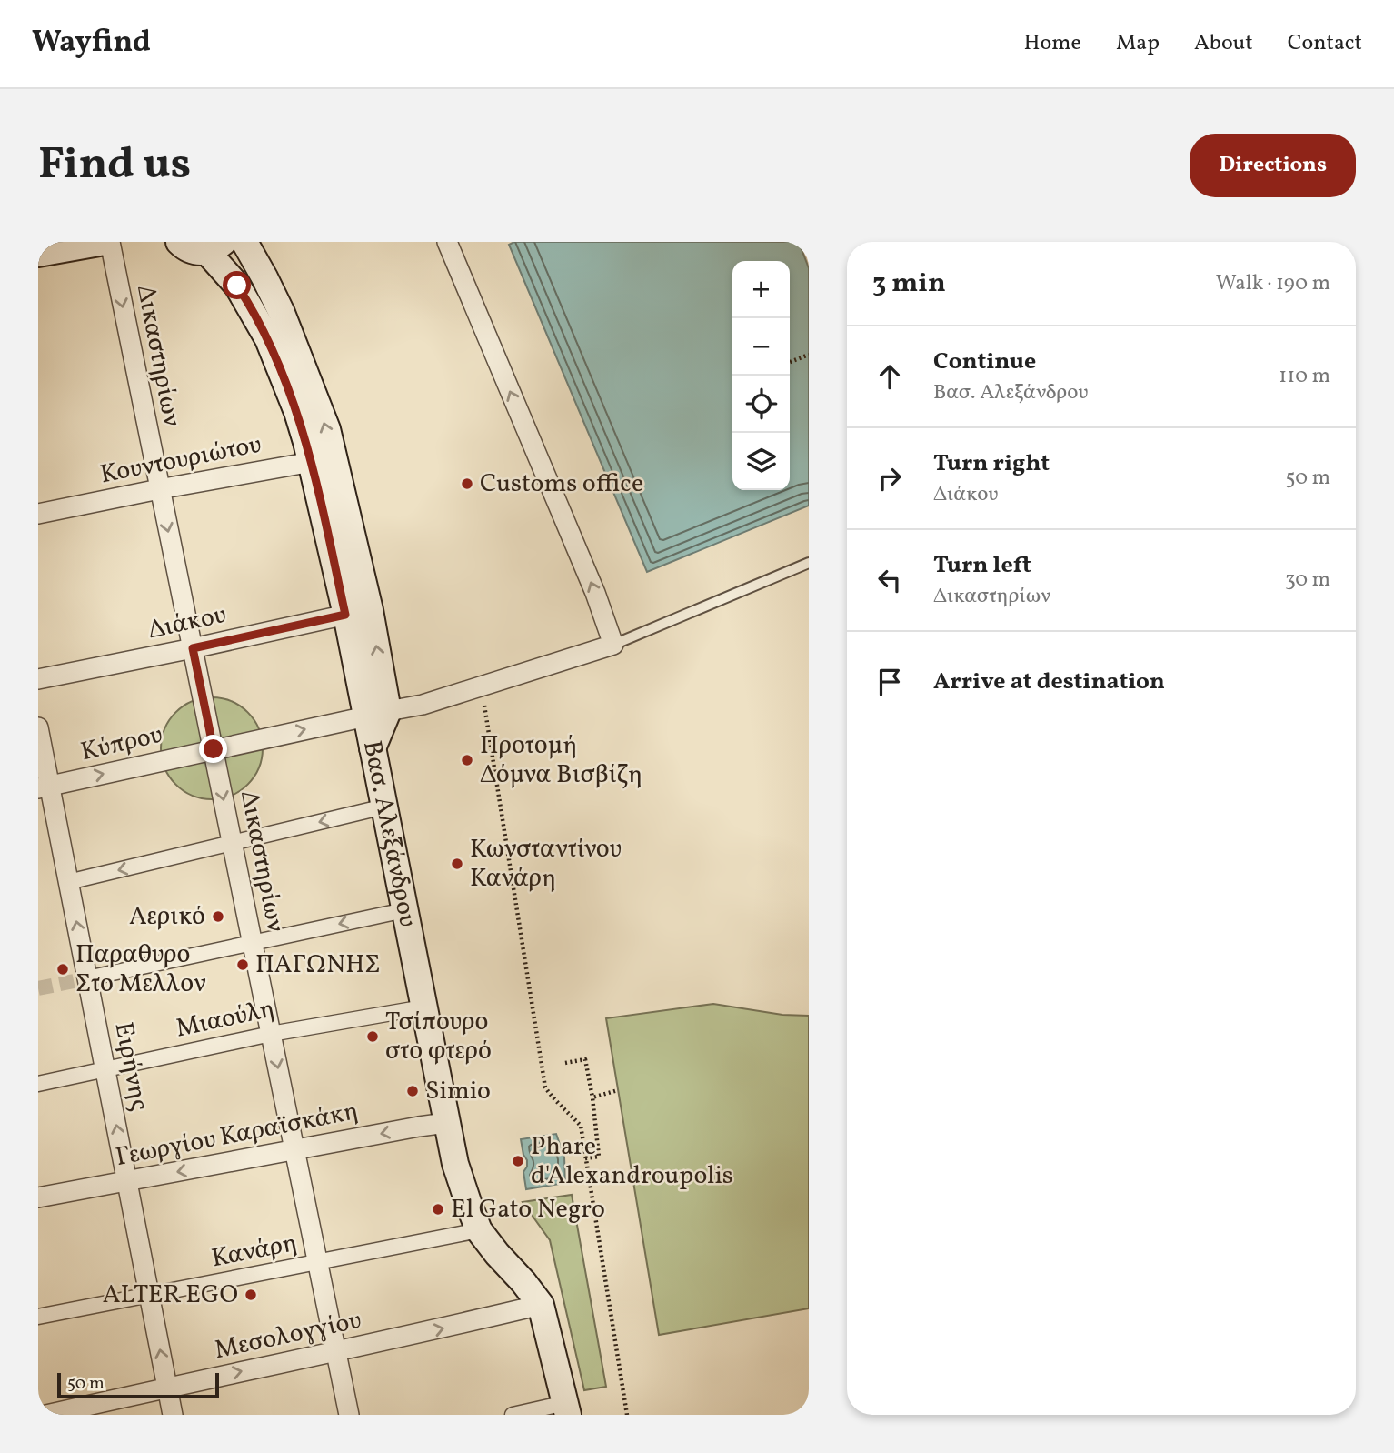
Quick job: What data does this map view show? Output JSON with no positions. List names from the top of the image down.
{
  "streets": {
    "main road": ["Βασ. Αλεξάνδρου"],
    "street": [
      "Δικαστηρίων",
      "Κουντουριώτου",
      "Διάκου",
      "Κύπρου",
      "Μιαούλη",
      "Ειρήνης",
      "Γεωργίου Καραϊσκάκη",
      "Κανάρη",
      "Μεσολογγίου"
    ]
  },
  "crossings": [
    ["Δικαστηρίων", "Κουντουριώτου"],
    ["Δικαστηρίων", "Διάκου"],
    ["Δικαστηρίων", "Κύπρου"],
    ["Δικαστηρίων", "Μιαούλη"],
    ["Δικαστηρίων", "Γεωργίου Καραϊσκάκη"],
    ["Δικαστηρίων", "Κανάρη"],
    ["Δικαστηρίων", "Μεσολογγίου"],
    ["Κουντουριώτου", "Βασ. Αλεξάνδρου"],
    ["Διάκου", "Βασ. Αλεξάνδρου"],
    ["Κύπρου", "Βασ. Αλεξάνδρου"],
    ["Κύπρου", "Ειρήνης"],
    ["Βασ. Αλεξάνδρου", "Μιαούλη"],
    ["Βασ. Αλεξάνδρου", "Γεωργίου Καραϊσκάκη"],
    ["Βασ. Αλεξάνδρου", "Κανάρη"],
    ["Βασ. Αλεξάνδρου", "Μεσολογγίου"],
    ["Μιαούλη", "Ειρήνης"],
    ["Ειρήνης", "Γεωργίου Καραϊσκάκη"],
    ["Ειρήνης", "Κανάρη"],
    ["Ειρήνης", "Μεσολογγίου"]
  ],
  "one_way": [
    "Δικαστηρίων",
    "Ειρήνης",
    "Γεωργίου Καραϊσκάκη",
    "Μεσολογγίου"
  ],
  "places": [
    "Customs office",
    "Προτομή Δόμνα Βισβίζη",
    "Κωνσταντίνου Κανάρη",
    "Αερικό",
    "ΠΑΓΩΝΗΣ",
    "Παραθυρο Στο Μελλον",
    "Τσίπουρο στο φτερό",
    "Simio",
    "Phare d'Alexandroupolis",
    "El Gato Negro",
    "ALTER EGO"
  ],
  "scale_bar": "50 m",
  "page": {
    "header": "Wayfind",
    "nav": [
      "Home",
      "Map",
      "About",
      "Contact"
    ],
    "buttons": "Directions",
    "title": "Find us",
    "heading": ["3 min", "Walk · 190 m"],
    "map_buttons": ["+", "−"],
    "list": [
      ["Continue", "Βασ. Αλεξάνδρου", "110 m"],
      ["Turn right", "Διάκου", "50 m"],
      ["Turn left", "Δικαστηρίων", "30 m"],
      "Arrive at destination"
    ],
    "scale": "50 m"
  }
}
